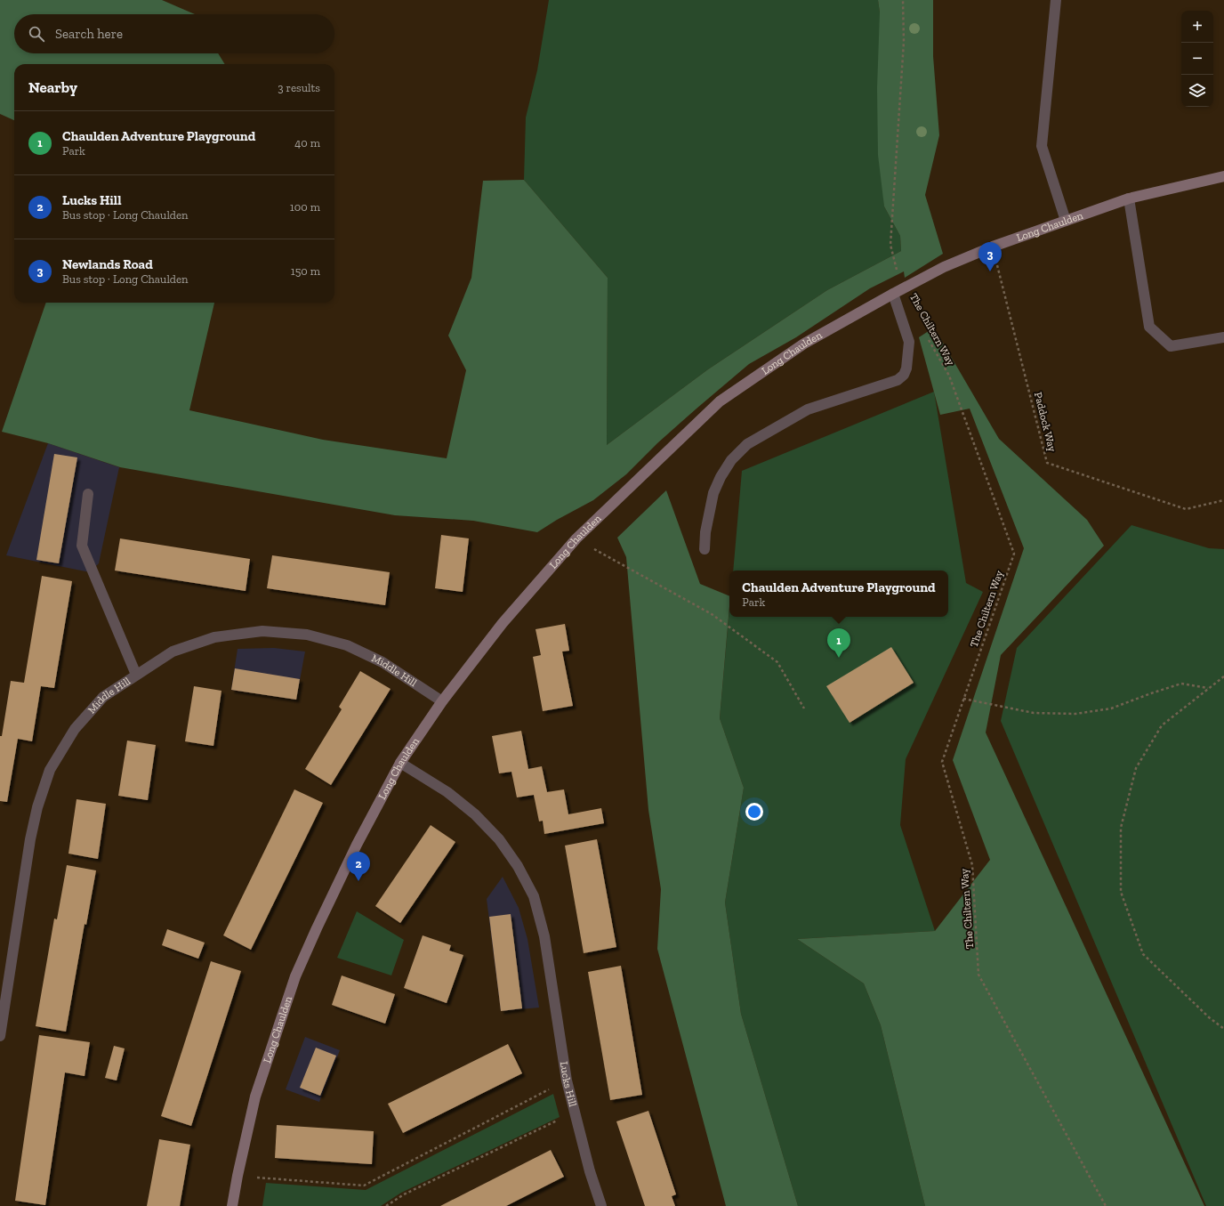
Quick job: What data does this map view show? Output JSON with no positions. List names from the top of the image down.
{
  "streets": {
    "street": ["Long Chaulden", "Middle Hill", "Lucks Hill"],
    "path": ["The Chiltern Way", "Paddock Way"]
  },
  "crossings": [
    ["Long Chaulden", "The Chiltern Way"],
    ["Long Chaulden", "Paddock Way"],
    ["Long Chaulden", "Middle Hill"],
    ["Long Chaulden", "Lucks Hill"]
  ],
  "page": {
    "map_buttons": ["+", "−"],
    "search": "Search here",
    "heading": ["Nearby", "3 results"],
    "list": [
      {
        "mark": "1",
        "name": "Chaulden Adventure Playground",
        "note": "Park",
        "value": "40 m"
      },
      {
        "mark": "2",
        "name": "Lucks Hill",
        "note": "Bus stop · Long Chaulden",
        "value": "100 m"
      },
      {
        "mark": "3",
        "name": "Newlands Road",
        "note": "Bus stop · Long Chaulden",
        "value": "150 m"
      }
    ],
    "pins": ["3", "1", "2"],
    "popup": ["Chaulden Adventure Playground", "Park"]
  }
}
